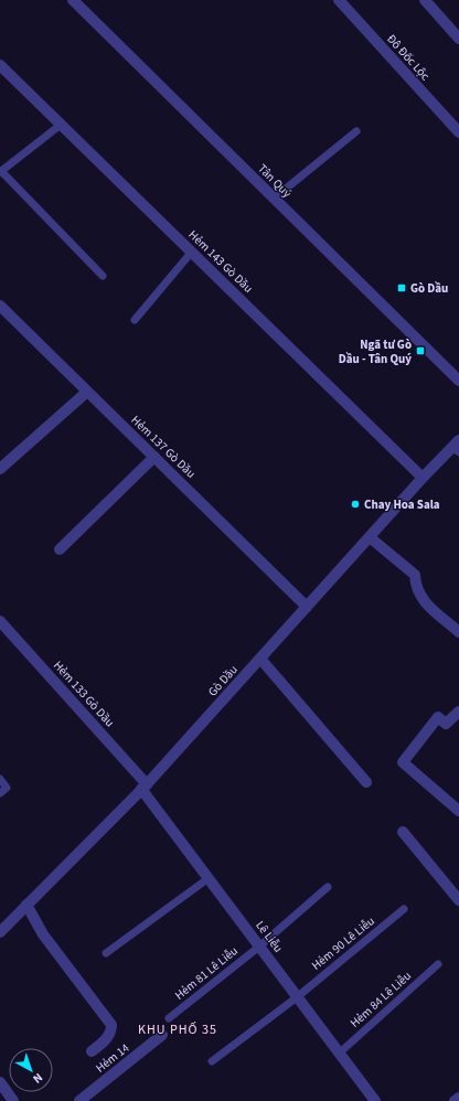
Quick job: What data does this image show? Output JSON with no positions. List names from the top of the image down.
{
  "streets": {
    "street": [
      "Đô Đốc Lộc",
      "Tân Quý",
      "Hẻm 143 Gò Dầu",
      "Hẻm 137 Gò Dầu",
      "Gò Dầu",
      "Hẻm 133 Gò Dầu",
      "Lê Liễu",
      "Hẻm 14"
    ],
    "lane": ["Hẻm 90 Lê Liễu", "Hẻm 81 Lê Liễu", "Hẻm 84 Lê Liễu"]
  },
  "crossings": [
    ["Hẻm 143 Gò Dầu", "Gò Dầu"],
    ["Hẻm 137 Gò Dầu", "Gò Dầu"],
    ["Gò Dầu", "Hẻm 133 Gò Dầu"],
    ["Gò Dầu", "Lê Liễu"],
    ["Hẻm 133 Gò Dầu", "Lê Liễu"],
    ["Lê Liễu", "Hẻm 90 Lê Liễu"],
    ["Lê Liễu", "Hẻm 81 Lê Liễu"],
    ["Lê Liễu", "Hẻm 84 Lê Liễu"]
  ],
  "districts": ["KHU PHỐ 35"],
  "places": {
    "transit": ["Gò Dầu", "Ngã tư Gò Dầu - Tân Quý"],
    "other": ["Chay Hoa Sala"]
  },
  "north": "bottom right"
}
